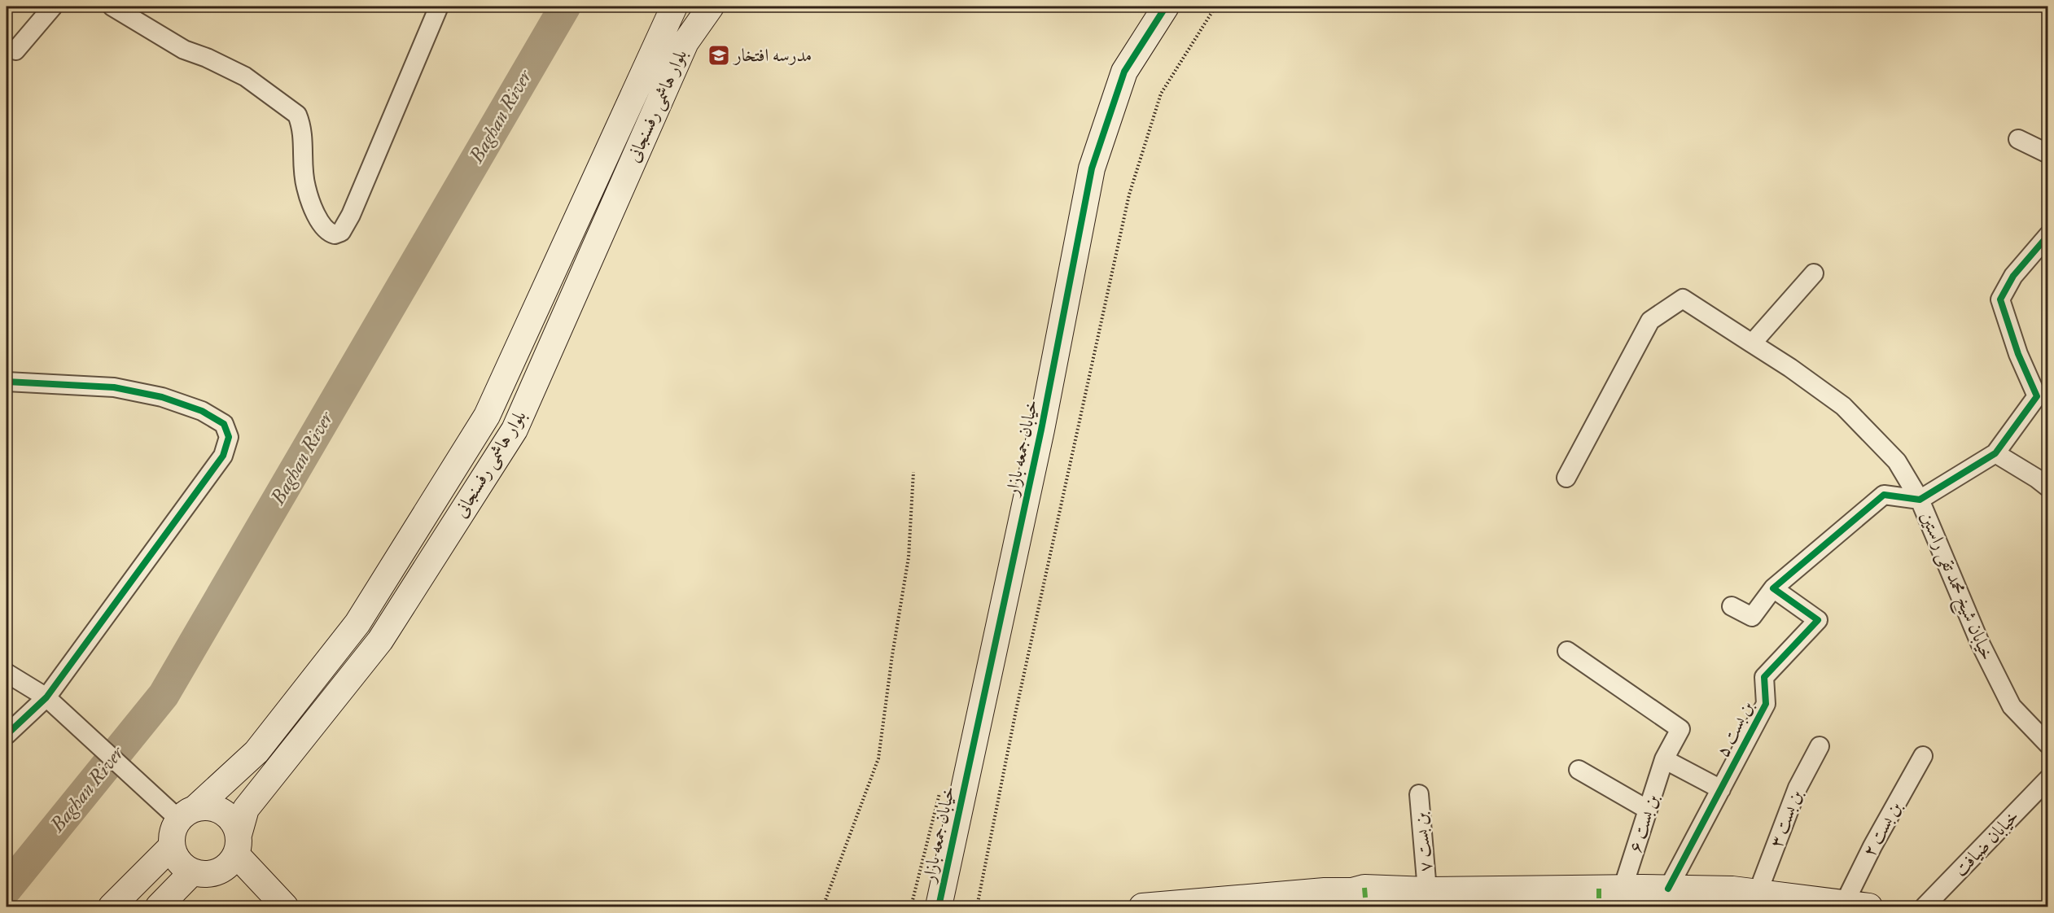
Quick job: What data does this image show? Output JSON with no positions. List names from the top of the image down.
{
  "streets": {
    "main road": ["بلوار هاشمی رفسنجانی", "خیابان جمعه بازار"],
    "street": [
      "خیابان شیخ محمد تقی راستین",
      "بن بست ۵",
      "بن بست ۳",
      "بن بست ۶",
      "بن بست ۲",
      "بن بست ۷",
      "خیابان ضیافت"
    ]
  },
  "water": ["Baghan River"],
  "places": {
    "school or university": ["مدرسه افتخار"]
  }
}
